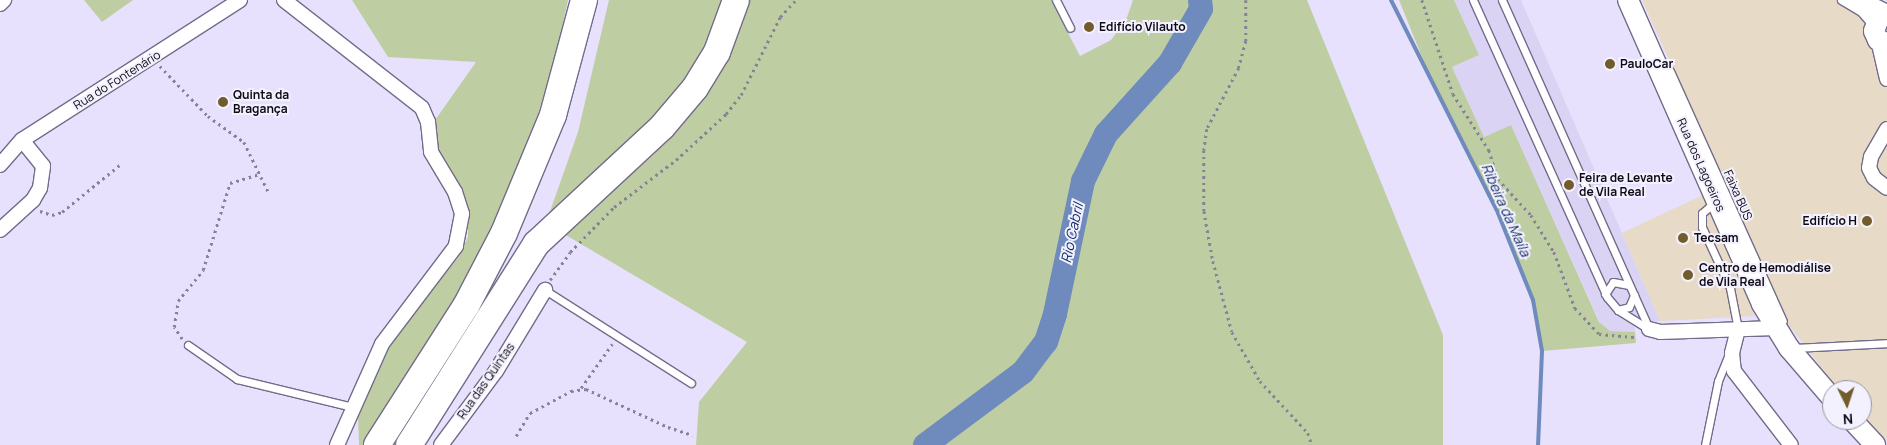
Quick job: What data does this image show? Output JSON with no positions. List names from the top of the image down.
{
  "streets": {
    "main road": ["Rua dos Lagoeiros"],
    "street": ["Rua do Fontenário", "Rua das Quintas"],
    "lane": ["Faixa BUS"]
  },
  "crossings": [
    ["Rua dos Lagoeiros", "Faixa BUS"]
  ],
  "water": ["Ribeira da Maíla", "Rio Cabril"],
  "places": [
    "Edifício Vilauto",
    "PauloCar",
    "Quinta da Bragança",
    "Feira de Levante de Vila Real",
    "Edifício H",
    "Tecsam",
    "Centro de Hemodiálise de Vila Real"
  ],
  "north": "bottom"
}
